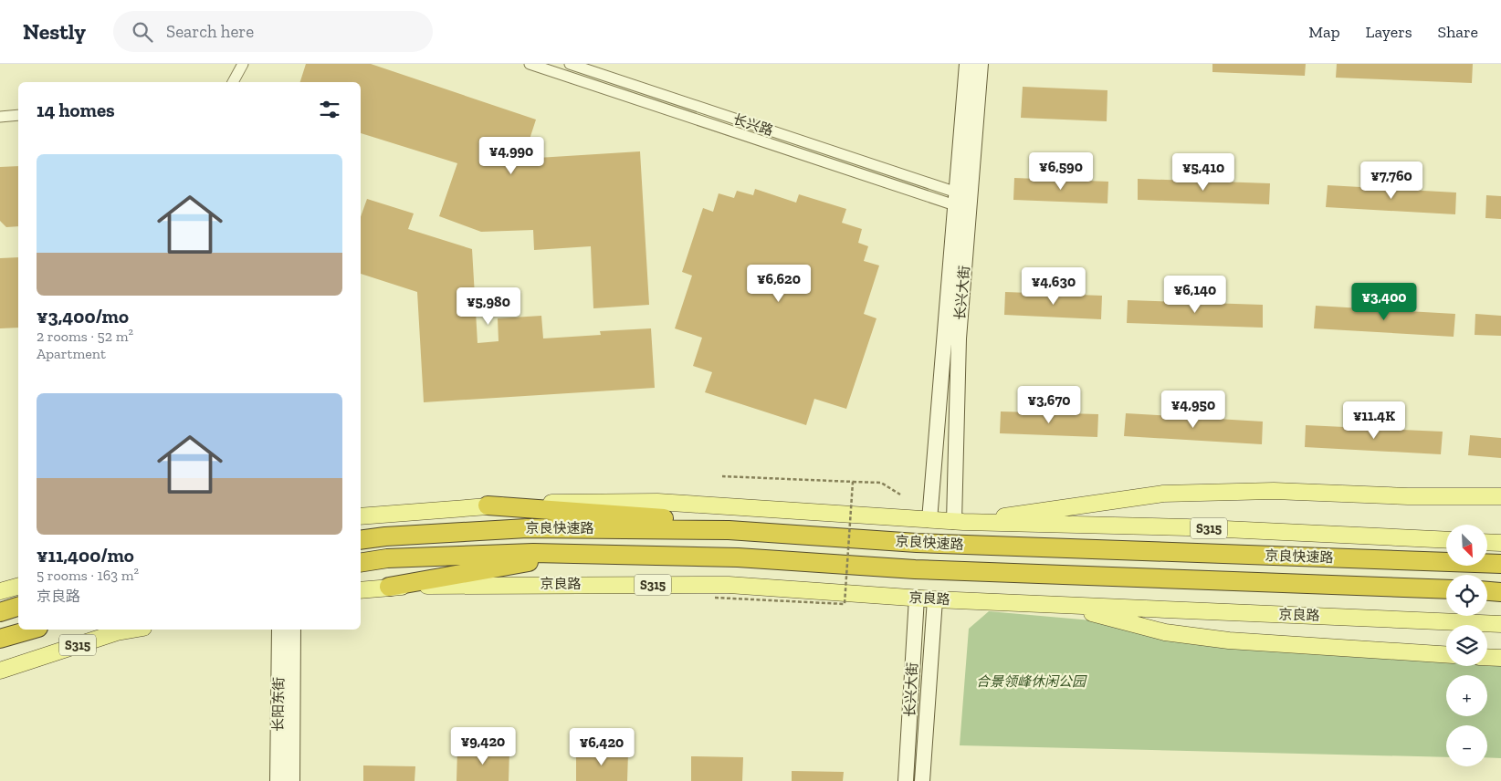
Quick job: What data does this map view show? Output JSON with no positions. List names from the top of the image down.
{
  "streets": {
    "highway": ["京良快速路"],
    "main road": ["S315", "京良路"],
    "street": ["长兴路", "长兴大街", "长阳东街"]
  },
  "crossings": [
    ["长兴路", "长兴大街"],
    ["长兴大街", "S315"],
    ["长兴大街", "京良路"]
  ],
  "parks": ["合景领峰休闲公园"],
  "north": "bottom right",
  "page": {
    "header": "Nestly",
    "search": "Search here",
    "nav": ["Map", "Layers", "Share"],
    "heading": "14 homes",
    "price": [
      "¥4,990",
      "¥6,590",
      "¥5,410",
      "¥7,760",
      "¥6,620",
      "¥4,630",
      "¥6,140",
      "¥3,400",
      "¥5,980",
      "¥3,670",
      "¥4,950",
      "¥11.4K",
      "¥9,420",
      "¥6,420"
    ],
    "list": [
      {
        "name": "¥3,400/mo",
        "note": "2 rooms · 52 m² · Apartment"
      },
      {
        "name": "¥11,400/mo",
        "note": "5 rooms · 163 m² · 京良路"
      }
    ],
    "map_buttons": ["+", "−"]
  }
}
